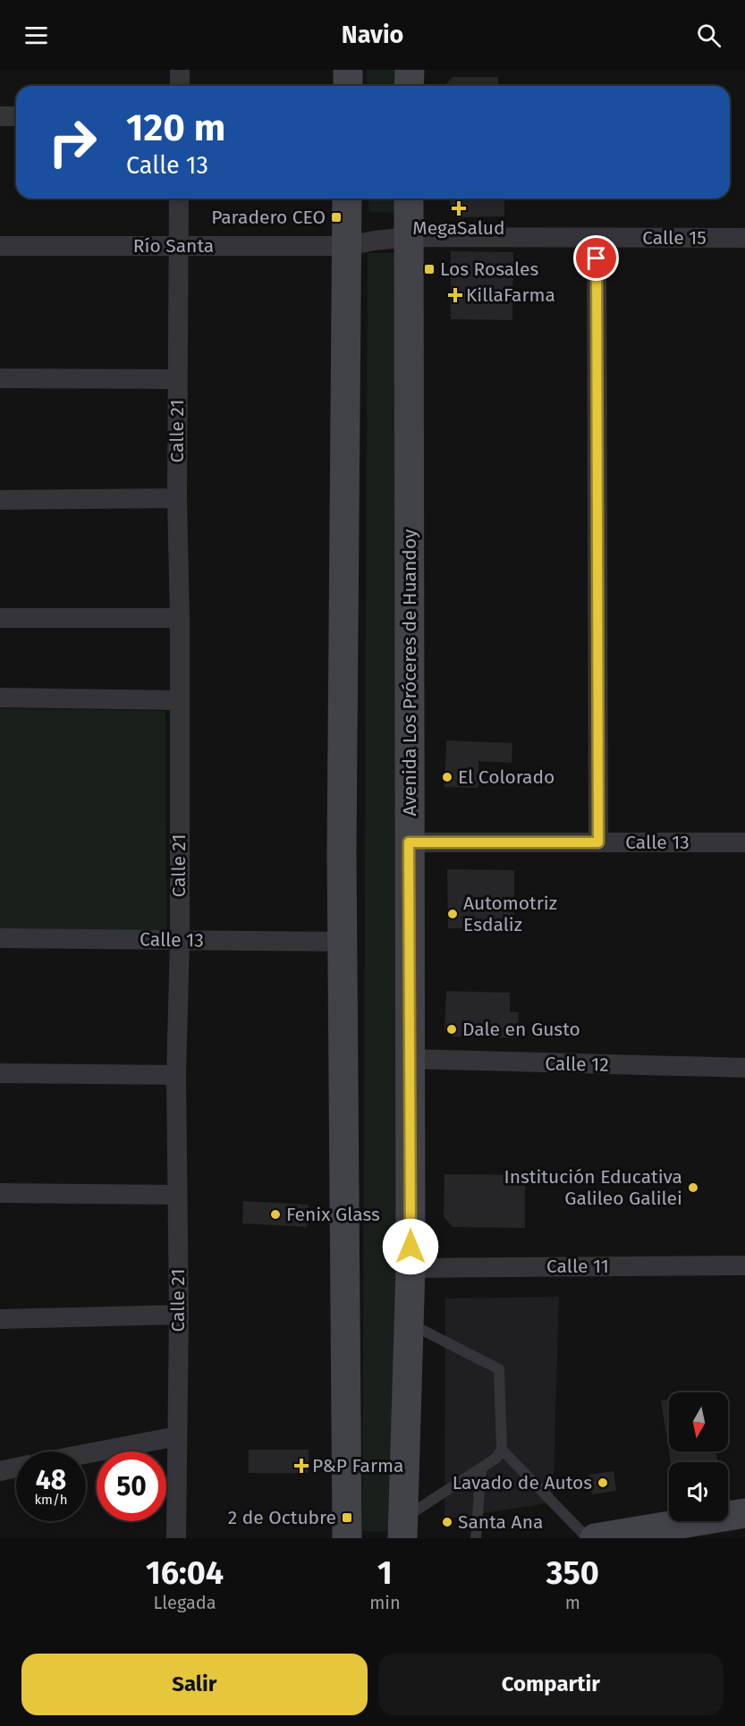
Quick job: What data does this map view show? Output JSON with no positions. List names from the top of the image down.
{
  "streets": {
    "main road": ["Avenida Los Próceres de Huandoy"],
    "street": [
      "Calle 15",
      "Río Santa",
      "Calle 21",
      "Calle 13",
      "Calle 12",
      "Calle 11"
    ]
  },
  "crossings": [
    ["Calle 15", "Río Santa"],
    ["Calle 15", "Avenida Los Próceres de Huandoy"],
    ["Río Santa", "Calle 21"],
    ["Calle 21", "Calle 13"],
    ["Avenida Los Próceres de Huandoy", "Calle 13"],
    ["Avenida Los Próceres de Huandoy", "Calle 12"],
    ["Avenida Los Próceres de Huandoy", "Calle 11"]
  ],
  "places": {
    "health": ["MegaSalud", "KillaFarma", "P&P Farma"],
    "transit": ["Paradero CEO", "Los Rosales", "2 de Octubre"],
    "other": [
      "El Colorado",
      "Automotriz Esdaliz",
      "Dale en Gusto",
      "Institución Educativa Galileo Galilei",
      "Fenix Glass",
      "Lavado de Autos",
      "Santa Ana"
    ]
  },
  "north": "bottom",
  "page": {
    "header": "Navio",
    "turn": ["120 m", "Calle 13"],
    "speed": "48 km/h",
    "limit": "50",
    "eta": [
      "16:04",
      "Llegada",
      "1",
      "min",
      "350",
      "m"
    ],
    "buttons": ["Salir", "Compartir"]
  }
}
